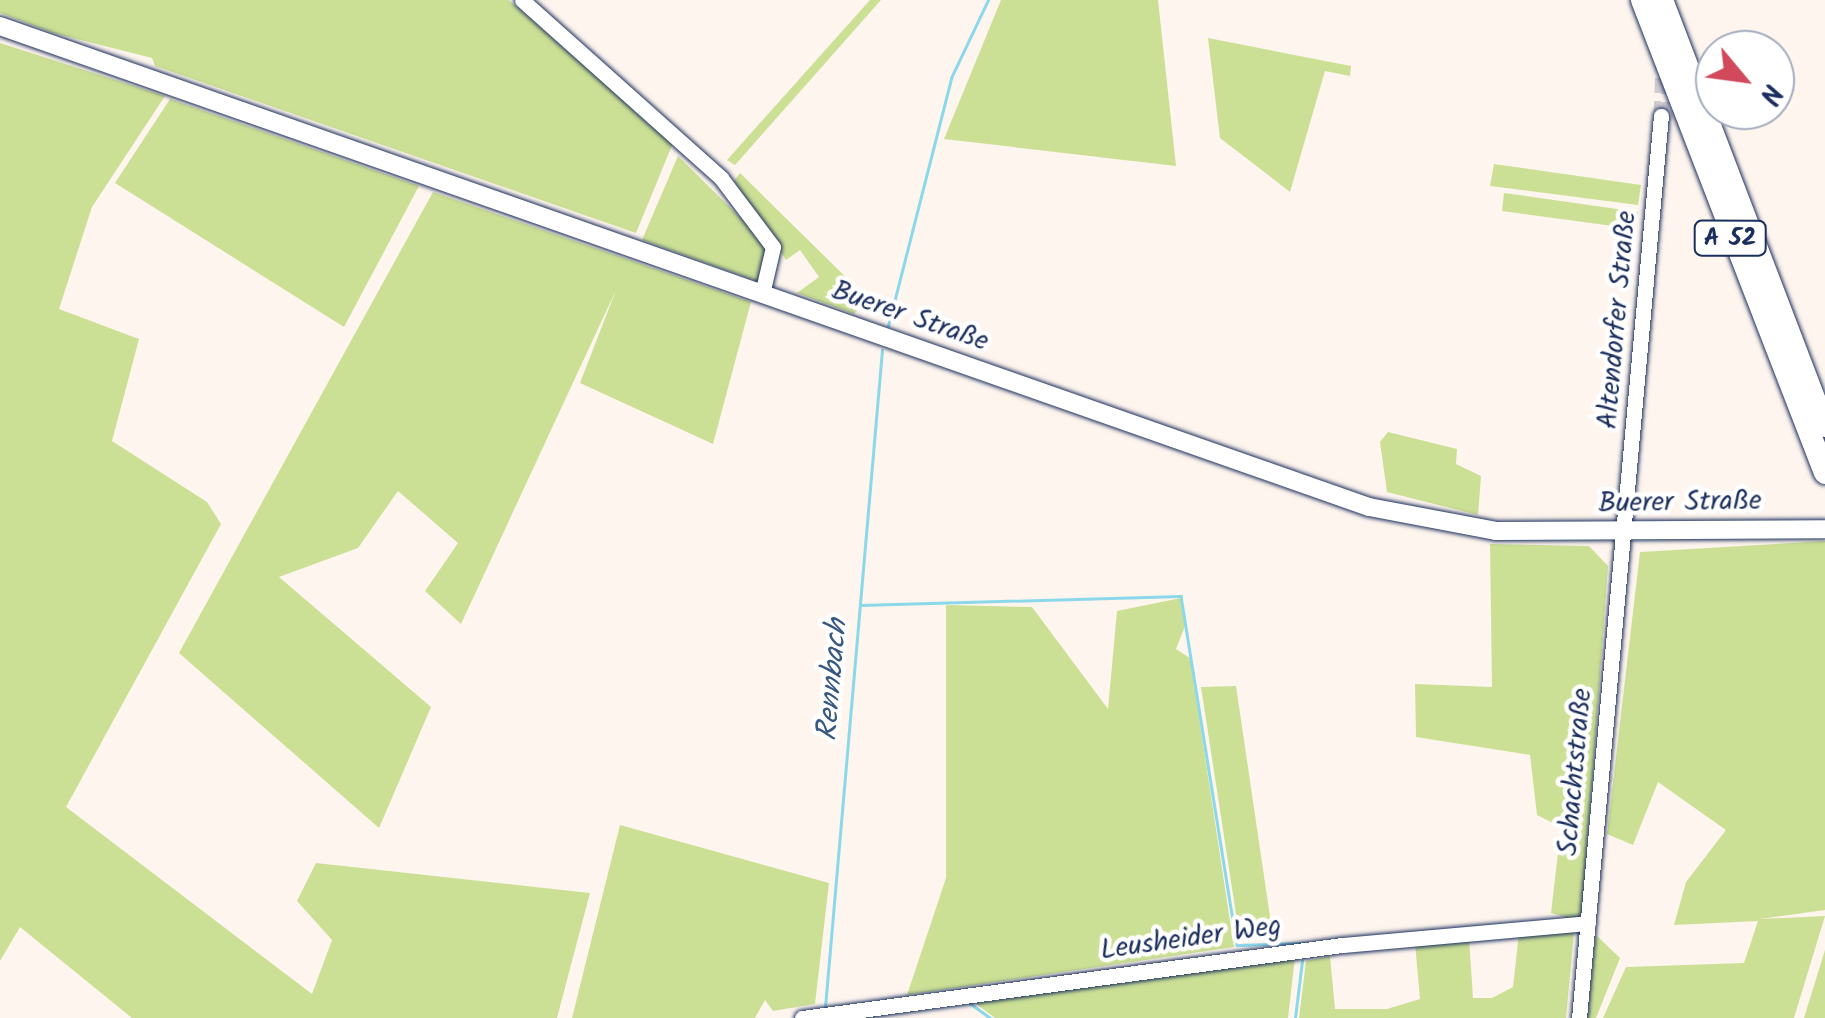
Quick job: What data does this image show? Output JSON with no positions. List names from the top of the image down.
{
  "streets": {
    "highway": ["A 52"],
    "main road": ["Buerer Straße"],
    "street": ["Altendorfer Straße", "Schachtstraße", "Leusheider Weg"]
  },
  "crossings": [
    ["Buerer Straße", "Altendorfer Straße"],
    ["Buerer Straße", "Schachtstraße"],
    ["Altendorfer Straße", "Schachtstraße"],
    ["Schachtstraße", "Leusheider Weg"]
  ],
  "water": ["Rennbach"],
  "north": "bottom right"
}
